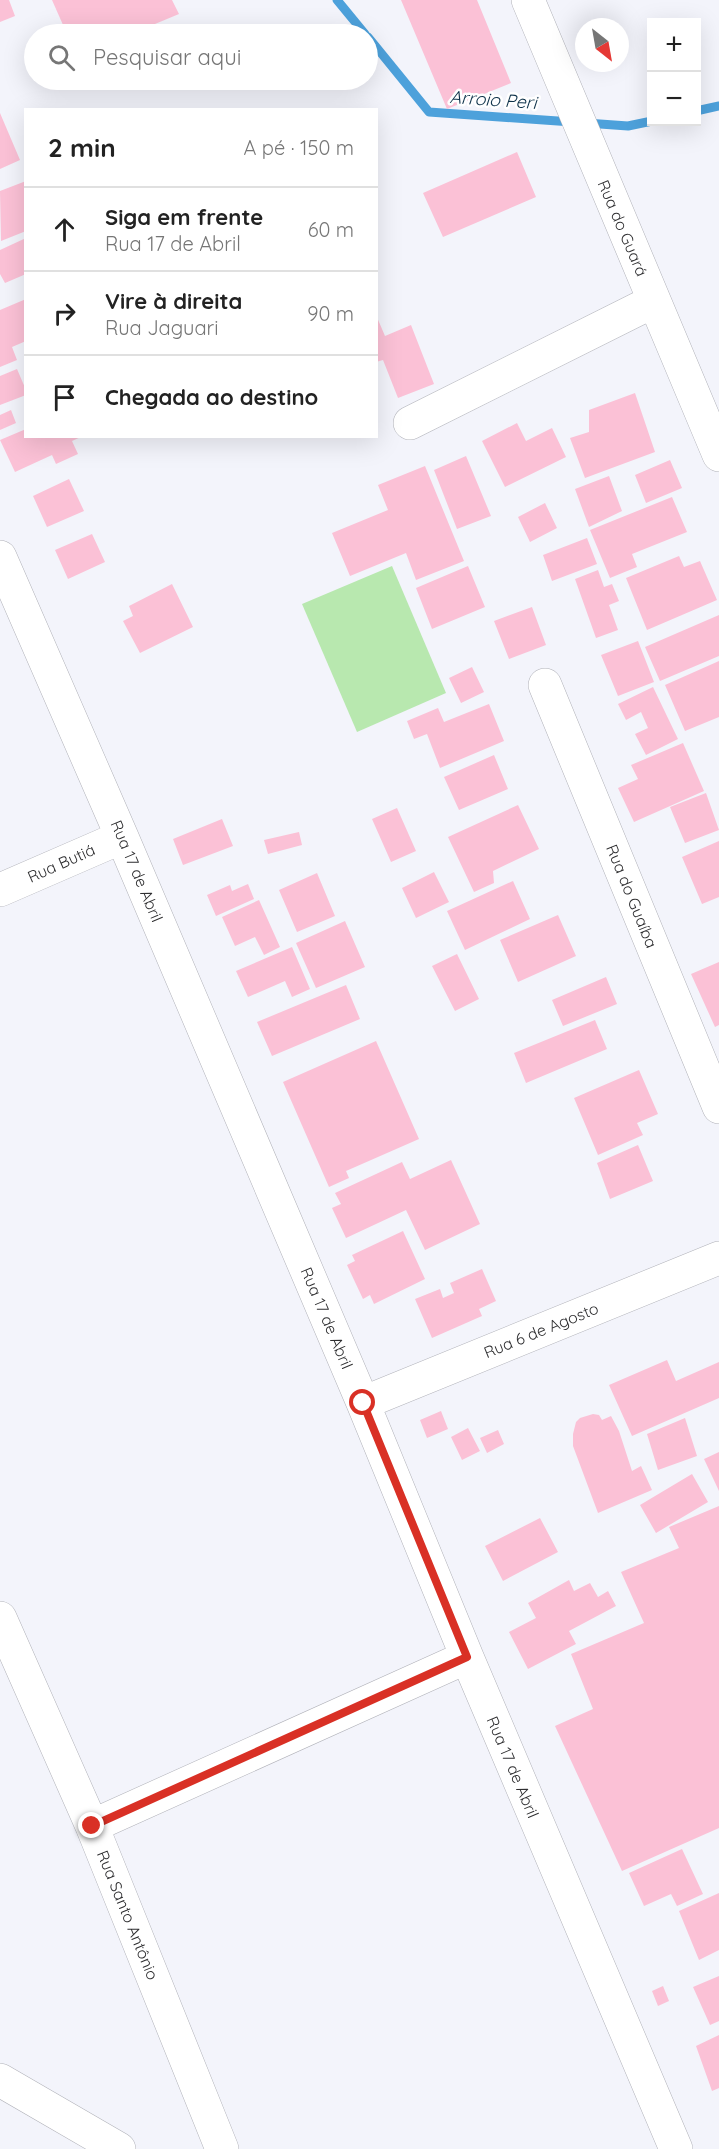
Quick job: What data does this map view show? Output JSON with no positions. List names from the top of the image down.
{
  "streets": {
    "street": [
      "Rua do Guará",
      "Rua Butiá",
      "Rua 17 de Abril",
      "Rua do Guaíba",
      "Rua 6 de Agosto",
      "Rua Santo Antônio"
    ]
  },
  "crossings": [
    ["Rua Butiá", "Rua 17 de Abril"],
    ["Rua 17 de Abril", "Rua 6 de Agosto"]
  ],
  "water": ["Arroio Peri"],
  "north": "bottom right",
  "page": {
    "map_buttons": ["+", "−"],
    "search": "Pesquisar aqui",
    "heading": ["2 min", "A pé · 150 m"],
    "list": [
      ["Siga em frente", "Rua 17 de Abril", "60 m"],
      ["Vire à direita", "Rua Jaguari", "90 m"],
      "Chegada ao destino"
    ]
  }
}
